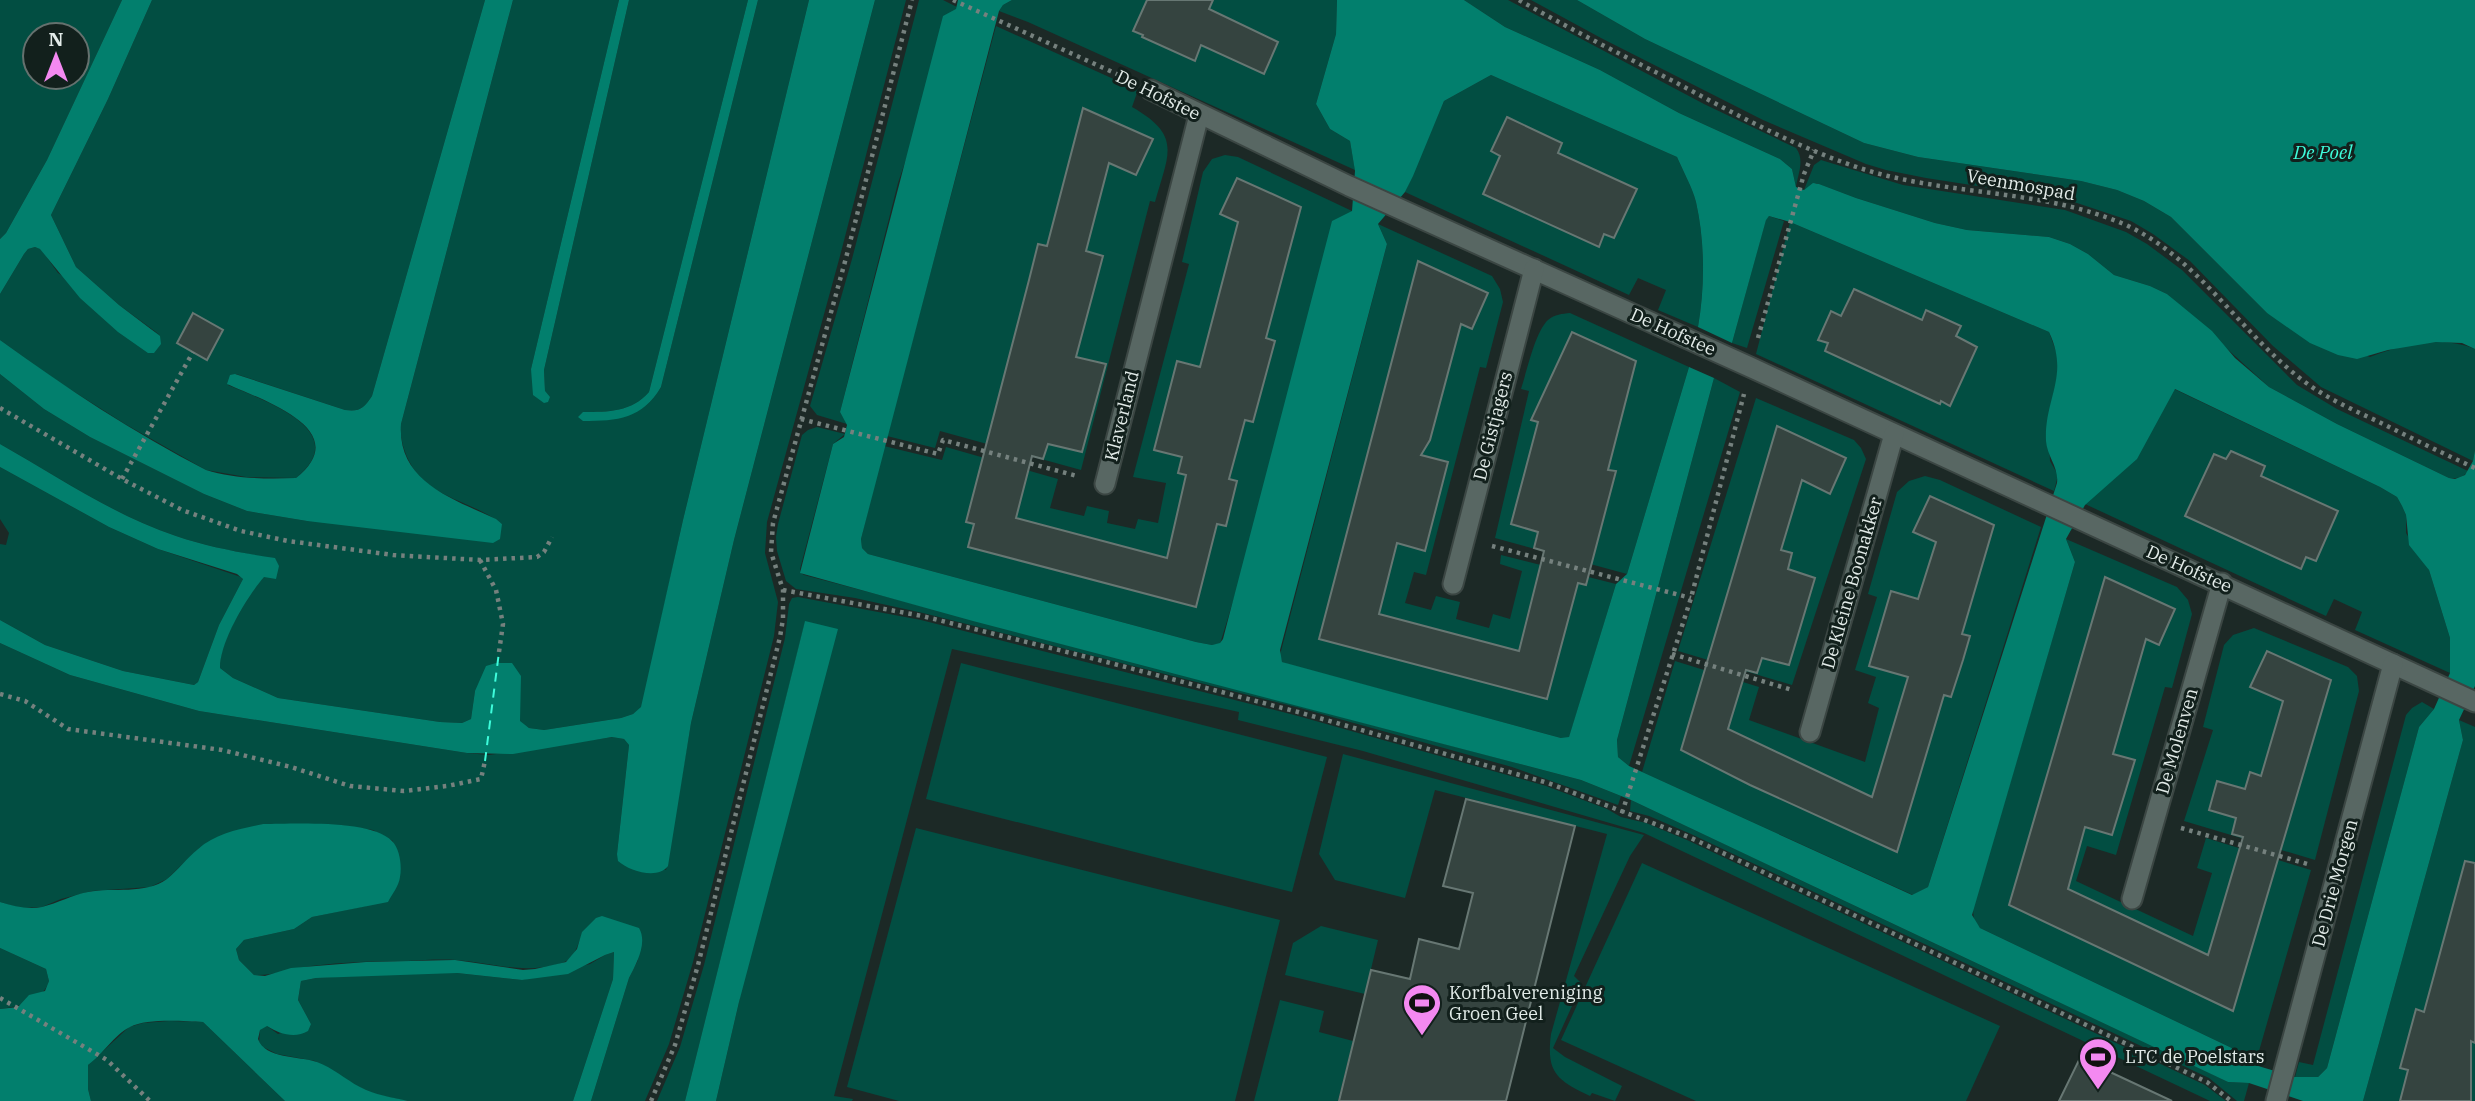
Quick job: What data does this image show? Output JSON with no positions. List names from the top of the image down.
{
  "streets": {
    "street": [
      "De Hofstee",
      "Klaverland",
      "De Gistjagers",
      "De Kleine Boonakker",
      "De Molenven",
      "De Drie Morgen"
    ],
    "path": ["Veenmospad"]
  },
  "crossings": [
    ["De Hofstee", "Klaverland"],
    ["De Hofstee", "De Gistjagers"],
    ["De Hofstee", "De Kleine Boonakker"],
    ["De Hofstee", "De Molenven"],
    ["De Hofstee", "De Drie Morgen"]
  ],
  "water": ["De Poel"],
  "places": {
    "sports": ["Korfbalvereniging Groen Geel", "LTC de Poelstars"]
  },
  "north": "top"
}
